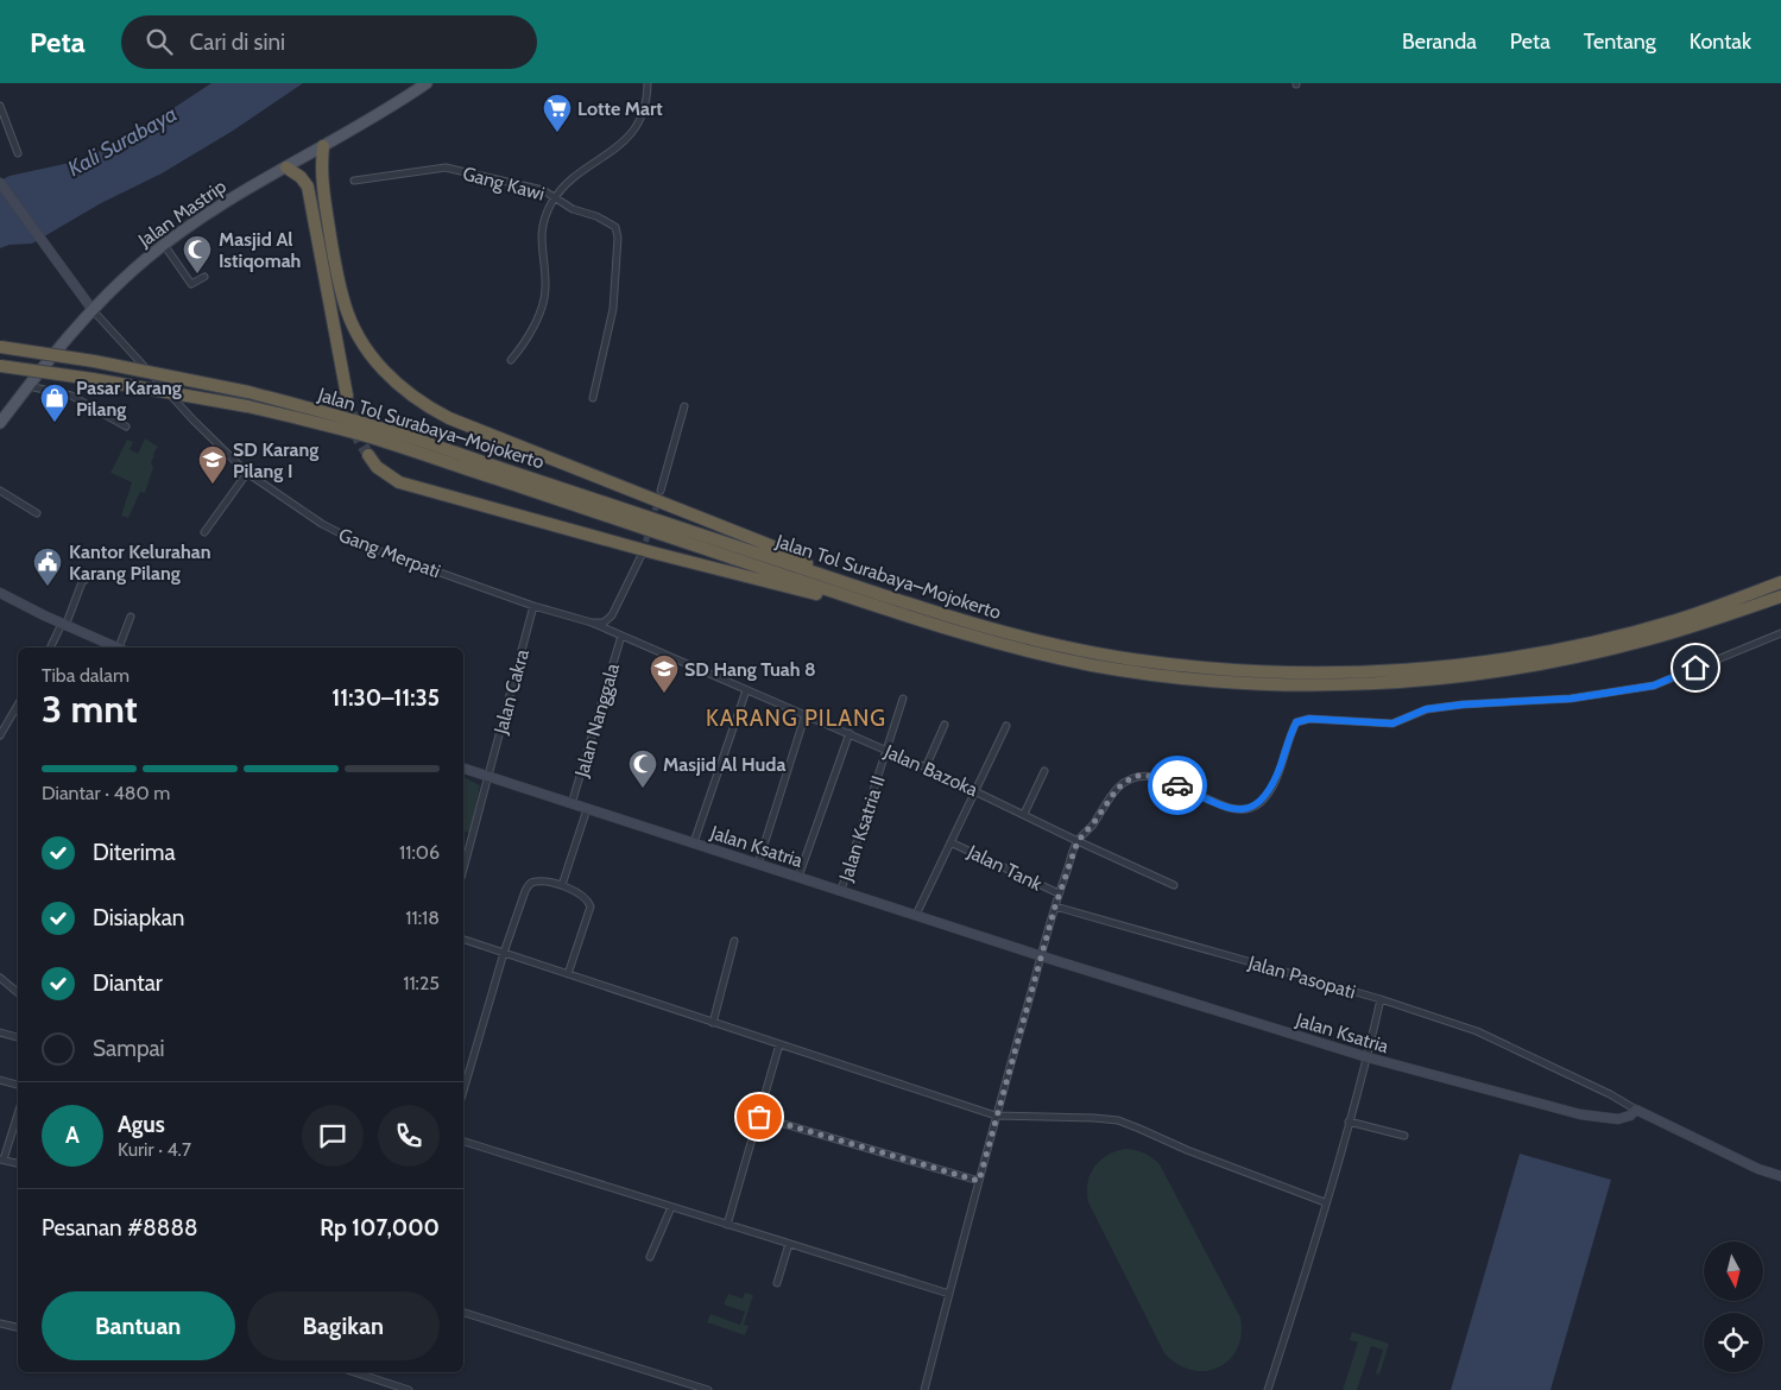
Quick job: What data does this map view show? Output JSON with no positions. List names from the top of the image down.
{
  "streets": {
    "highway": ["Jalan Tol Surabaya–Mojokerto"],
    "main road": ["Jalan Mastrip"],
    "street": [
      "Gang Kawi",
      "Gang Merpati",
      "Jalan Cakra",
      "Jalan Nanggala",
      "Jalan Bazoka",
      "Jalan Ksatria II",
      "Jalan Ksatria",
      "Jalan Tank",
      "Jalan Pasopati"
    ]
  },
  "crossings": [
    ["Jalan Mastrip", "Gang Merpati"],
    ["Gang Merpati", "Jalan Cakra"],
    ["Gang Merpati", "Jalan Nanggala"],
    ["Gang Merpati", "Jalan Bazoka"],
    ["Jalan Cakra", "Jalan Ksatria"],
    ["Jalan Nanggala", "Jalan Bazoka"],
    ["Jalan Nanggala", "Jalan Ksatria"],
    ["Jalan Bazoka", "Jalan Ksatria II"],
    ["Jalan Ksatria II", "Jalan Ksatria"],
    ["Jalan Ksatria", "Jalan Pasopati"]
  ],
  "districts": ["KARANG PILANG"],
  "water": ["Kali Surabaya"],
  "places": {
    "supermarket": ["Lotte Mart"],
    "mosque": ["Masjid Al Istiqomah", "Masjid Al Huda"],
    "shop": ["Pasar Karang Pilang"],
    "school or university": ["SD Karang Pilang I", "SD Hang Tuah 8"],
    "public building": ["Kantor Kelurahan Karang Pilang"]
  },
  "north": "bottom",
  "page": {
    "header": "Peta",
    "search": "Cari di sini",
    "nav": [
      "Beranda",
      "Peta",
      "Tentang",
      "Kontak"
    ],
    "heading": ["3 mnt", "Tiba dalam", "11:30–11:35"],
    "panel": [
      "Agus",
      "Kurir · 4.7",
      "Pesanan #8888",
      "Rp 107,000"
    ],
    "bar": "Diantar · 480 m",
    "list": [
      ["Diterima", "11:06"],
      ["Disiapkan", "11:18"],
      ["Diantar", "11:25"],
      "Sampai"
    ],
    "round": "A",
    "buttons": ["Bantuan", "Bagikan"]
  }
}
